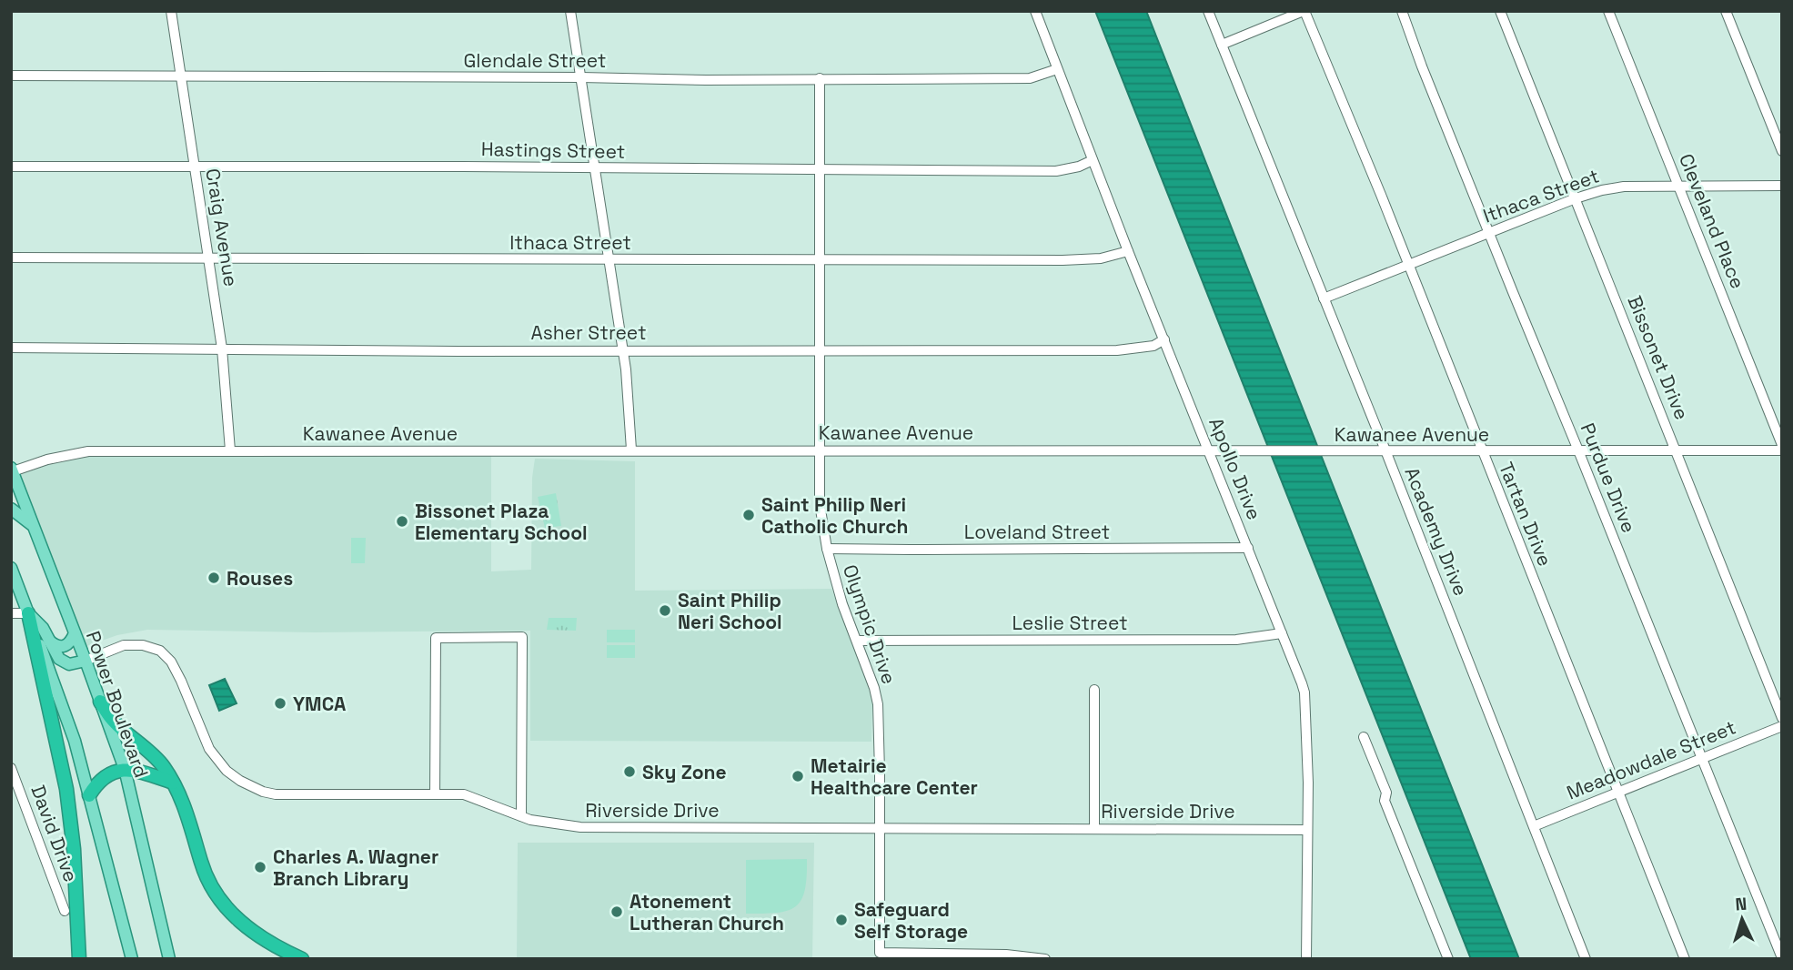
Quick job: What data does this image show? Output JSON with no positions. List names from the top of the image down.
{
  "streets": {
    "main road": ["Power Boulevard"],
    "street": [
      "Glendale Street",
      "Hastings Street",
      "Ithaca Street",
      "Cleveland Place",
      "Craig Avenue",
      "Asher Street",
      "Bissonet Drive",
      "Kawanee Avenue",
      "Apollo Drive",
      "Purdue Drive",
      "Tartan Drive",
      "Loveland Street",
      "Academy Drive",
      "Leslie Street",
      "Olympic Drive",
      "Meadowdale Street",
      "Riverside Drive",
      "David Drive"
    ]
  },
  "crossings": [
    ["Glendale Street", "Craig Avenue"],
    ["Glendale Street", "Apollo Drive"],
    ["Glendale Street", "Olympic Drive"],
    ["Hastings Street", "Craig Avenue"],
    ["Hastings Street", "Apollo Drive"],
    ["Hastings Street", "Olympic Drive"],
    ["Ithaca Street", "Cleveland Place"],
    ["Ithaca Street", "Craig Avenue"],
    ["Ithaca Street", "Bissonet Drive"],
    ["Ithaca Street", "Apollo Drive"],
    ["Ithaca Street", "Purdue Drive"],
    ["Ithaca Street", "Tartan Drive"],
    ["Ithaca Street", "Academy Drive"],
    ["Ithaca Street", "Olympic Drive"],
    ["Craig Avenue", "Asher Street"],
    ["Craig Avenue", "Kawanee Avenue"],
    ["Asher Street", "Apollo Drive"],
    ["Asher Street", "Olympic Drive"],
    ["Bissonet Drive", "Kawanee Avenue"],
    ["Kawanee Avenue", "Apollo Drive"],
    ["Kawanee Avenue", "Purdue Drive"],
    ["Kawanee Avenue", "Tartan Drive"],
    ["Kawanee Avenue", "Academy Drive"],
    ["Kawanee Avenue", "Olympic Drive"],
    ["Kawanee Avenue", "Power Boulevard"],
    ["Apollo Drive", "Loveland Street"],
    ["Apollo Drive", "Leslie Street"],
    ["Apollo Drive", "Riverside Drive"],
    ["Purdue Drive", "Meadowdale Street"],
    ["Tartan Drive", "Meadowdale Street"],
    ["Loveland Street", "Olympic Drive"],
    ["Academy Drive", "Meadowdale Street"],
    ["Leslie Street", "Olympic Drive"],
    ["Olympic Drive", "Riverside Drive"],
    ["Power Boulevard", "Riverside Drive"]
  ],
  "places": [
    "Saint Philip Neri Catholic Church",
    "Bissonet Plaza Elementary School",
    "Rouses",
    "Saint Philip Neri School",
    "YMCA",
    "Sky Zone",
    "Metairie Healthcare Center",
    "Charles A. Wagner Branch Library",
    "Atonement Lutheran Church",
    "Safeguard Self Storage"
  ],
  "north": "top"
}
